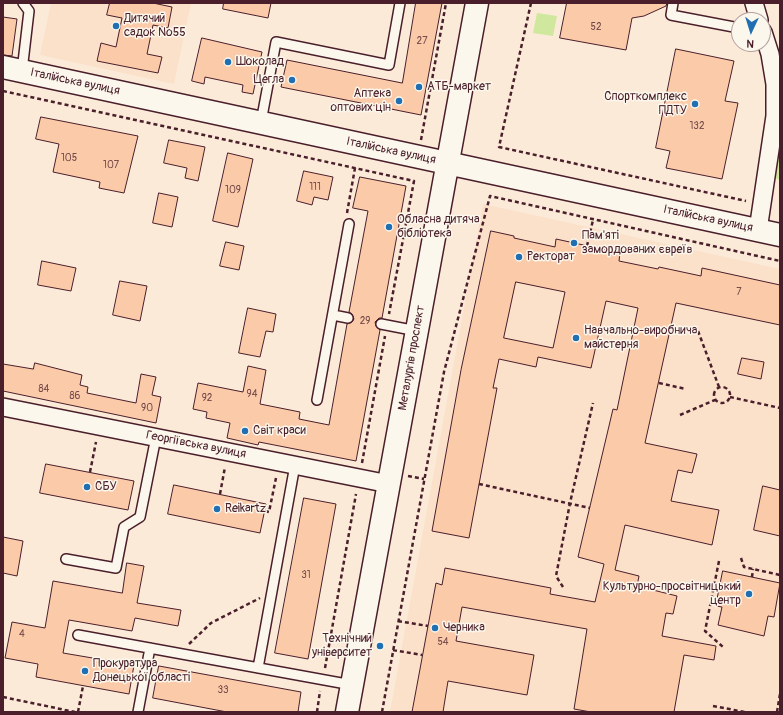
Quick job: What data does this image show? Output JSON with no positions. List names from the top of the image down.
{
  "streets": {
    "street": ["Італійська вулиця", "Металургів проспект", "Георгіївська вулиця"]
  },
  "crossings": [
    ["Італійська вулиця", "Металургів проспект"],
    ["Металургів проспект", "Георгіївська вулиця"]
  ],
  "places": [
    "Дитячий садок №55",
    "Шоколад",
    "Цегла",
    "АТБ-маркет",
    "Аптека оптових цін",
    "Спорткомплекс ПДТУ",
    "Обласна дитяча бібліотека",
    "Пам'яті замордованих євреїв",
    "Ректорат",
    "Навчально-виробнича майстерня",
    "Свiт краси",
    "СБУ",
    "Reikartz",
    "Культурно-просвітницький центр",
    "Черника",
    "Технічний університет",
    "Прокуратура Донецької області"
  ],
  "house_numbers": [
    "52",
    "27",
    "132",
    "105",
    "107",
    "111",
    "109",
    "7",
    "29",
    "84",
    "94",
    "86",
    "92",
    "90",
    "31",
    "4",
    "54",
    "33"
  ],
  "north": "bottom"
}
